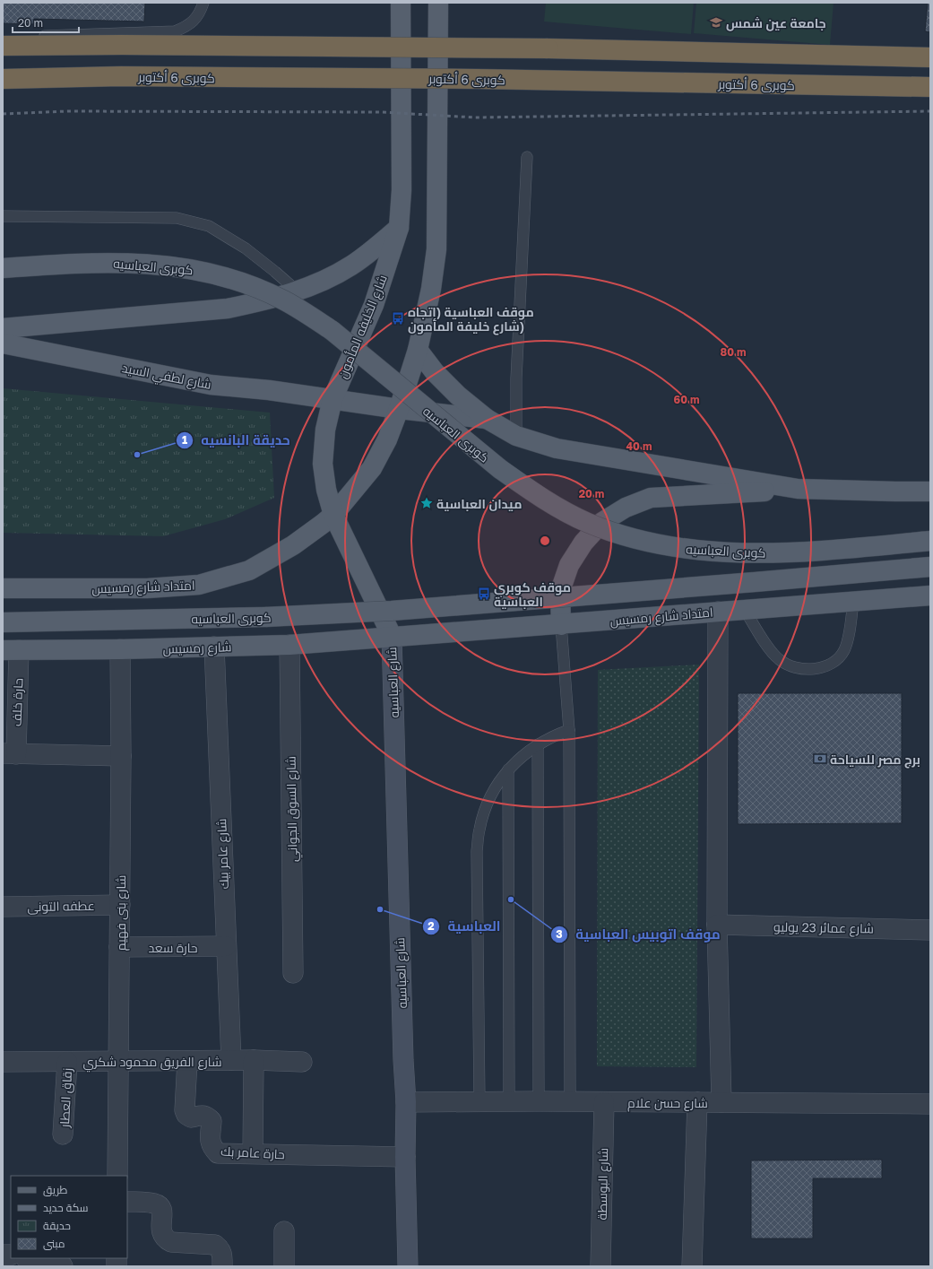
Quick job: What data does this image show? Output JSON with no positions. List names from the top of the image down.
{
  "streets": {
    "highway": ["كوبرى 6 أكتوبر"],
    "main road": [
      "كوبرى العباسيه",
      "شارع الخليفه المأمون",
      "شارع لطفي السيد",
      "امتداد شارع رمسيس",
      "شارع رمسيس",
      "شارع العباسيه"
    ],
    "street": [
      "حارة خلف",
      "شارع السوق الجواني",
      "شارع عامر بيك",
      "عطفه التونى",
      "شارع بنى فهيم",
      "شارع عمائر 23 يوليو",
      "حارة سعد",
      "شارع الفريق محمود شكري",
      "زقاق العطار",
      "شارع حسن علام",
      "حارة عامر بك",
      "شارع البوسطة"
    ]
  },
  "crossings": [
    ["شارع الخليفه المأمون", "شارع لطفي السيد"],
    ["شارع الخليفه المأمون", "امتداد شارع رمسيس"],
    ["شارع الخليفه المأمون", "شارع رمسيس"],
    ["شارع الخليفه المأمون", "شارع العباسيه"],
    ["امتداد شارع رمسيس", "شارع رمسيس"],
    ["امتداد شارع رمسيس", "شارع العباسيه"],
    ["شارع رمسيس", "شارع العباسيه"],
    ["شارع رمسيس", "حارة خلف"],
    ["شارع رمسيس", "شارع السوق الجواني"],
    ["شارع رمسيس", "شارع عامر بيك"],
    ["شارع رمسيس", "شارع بنى فهيم"],
    ["شارع العباسيه", "شارع حسن علام"],
    ["شارع العباسيه", "حارة عامر بك"],
    ["شارع عامر بيك", "حارة سعد"],
    ["شارع عامر بيك", "شارع الفريق محمود شكري"],
    ["عطفه التونى", "شارع بنى فهيم"],
    ["شارع بنى فهيم", "حارة سعد"],
    ["شارع بنى فهيم", "شارع الفريق محمود شكري"],
    ["شارع الفريق محمود شكري", "زقاق العطار"],
    ["شارع الفريق محمود شكري", "حارة عامر بك"],
    ["شارع حسن علام", "شارع البوسطة"]
  ],
  "places": {
    "school or university": ["جامعة عين شمس"],
    "bus stop": ["موقف العباسية (اتجاه شارع خليفة المأمون)", "موقف كوبري العباسية"],
    "other": ["حديقة البانسيه", "موقف اتوبيس العباسية", "العباسية"],
    "place": ["ميدان العباسية"],
    "bank": ["برج مصر للسياحة"]
  },
  "legend": [
    "طريق",
    "سكة حديد",
    "حديقة",
    "مبنى"
  ],
  "scale_bar": "20 m",
  "rings": [
    "80 m",
    "60 m",
    "40 m",
    "20 m"
  ]
}
